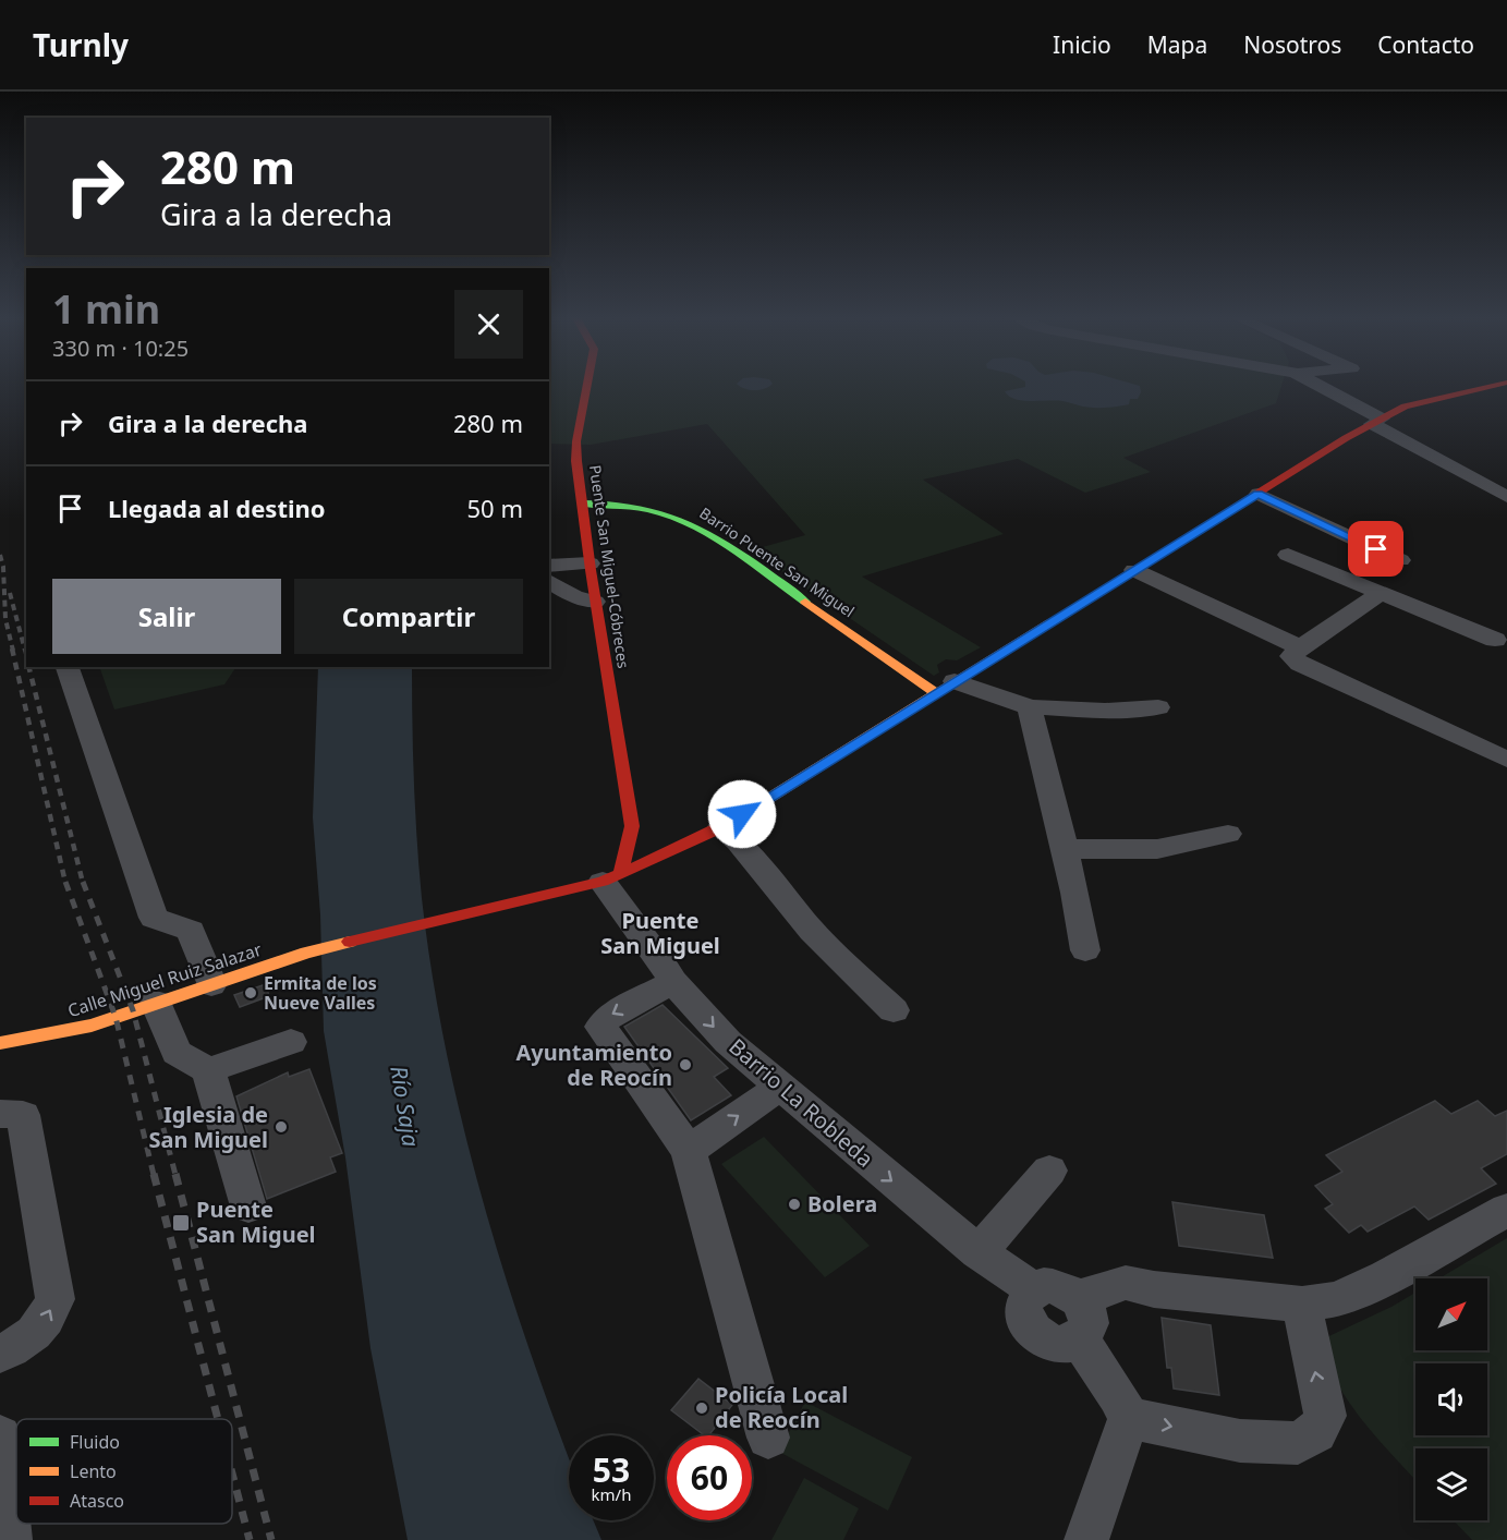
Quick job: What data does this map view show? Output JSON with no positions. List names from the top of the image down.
{
  "streets": {
    "main road": ["Barrio Puente San Miguel", "Puente San Miguel-Cóbreces", "Calle Miguel Ruiz Salazar"],
    "street": ["Barrio La Robleda"]
  },
  "crossings": [
    ["Barrio Puente San Miguel", "Puente San Miguel-Cóbreces"],
    ["Barrio Puente San Miguel", "Calle Miguel Ruiz Salazar"],
    ["Puente San Miguel-Cóbreces", "Calle Miguel Ruiz Salazar"],
    ["Puente San Miguel-Cóbreces", "Barrio La Robleda"],
    ["Calle Miguel Ruiz Salazar", "Barrio La Robleda"]
  ],
  "districts": ["Puente San Miguel"],
  "water": ["Río Saja"],
  "places": {
    "other": [
      "Ermita de los Nueve Valles",
      "Ayuntamiento de Reocín",
      "Iglesia de San Miguel",
      "Bolera",
      "Policía Local de Reocín"
    ],
    "transit": ["Puente San Miguel"]
  },
  "legend": ["Fluido", "Lento", "Atasco"],
  "north": "top right",
  "page": {
    "header": "Turnly",
    "nav": [
      "Inicio",
      "Mapa",
      "Nosotros",
      "Contacto"
    ],
    "turn": ["280 m", "Gira a la derecha"],
    "heading": ["1 min", "330 m · 10:25"],
    "list": [
      {
        "name": "Gira a la derecha",
        "value": "280 m"
      },
      {
        "name": "Llegada al destino",
        "value": "50 m"
      }
    ],
    "buttons": ["Salir", "Compartir"],
    "speed": "53 km/h",
    "limit": "60"
  }
}
